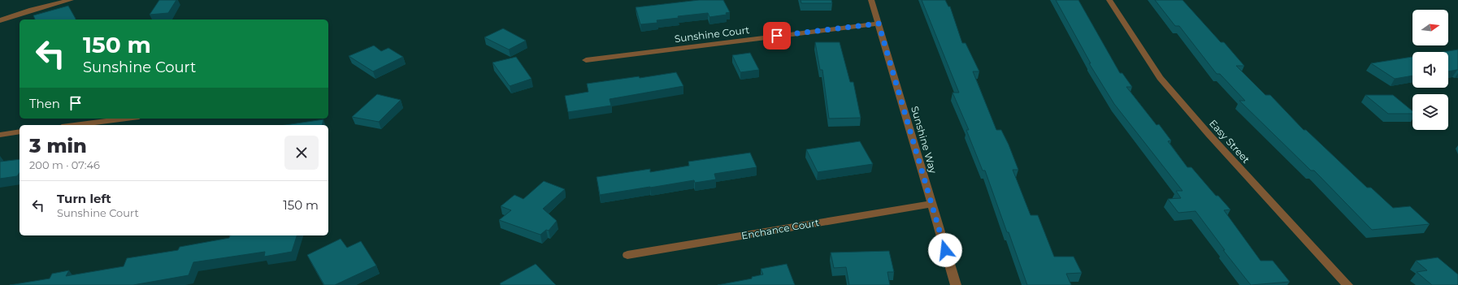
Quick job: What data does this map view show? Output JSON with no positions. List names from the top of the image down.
{
  "streets": {
    "street": [
      "Sunshine Court",
      "Sunshine Way",
      "Easy Street",
      "Enchance Court"
    ]
  },
  "crossings": [
    ["Sunshine Court", "Sunshine Way"],
    ["Sunshine Way", "Enchance Court"]
  ],
  "north": "right",
  "page": {
    "turn": ["150 m", "Sunshine Court"],
    "then": "Then",
    "heading": ["3 min", "200 m · 07:46"],
    "list": [
      {
        "name": "Turn left",
        "note": "Sunshine Court",
        "value": "150 m"
      }
    ]
  }
}
